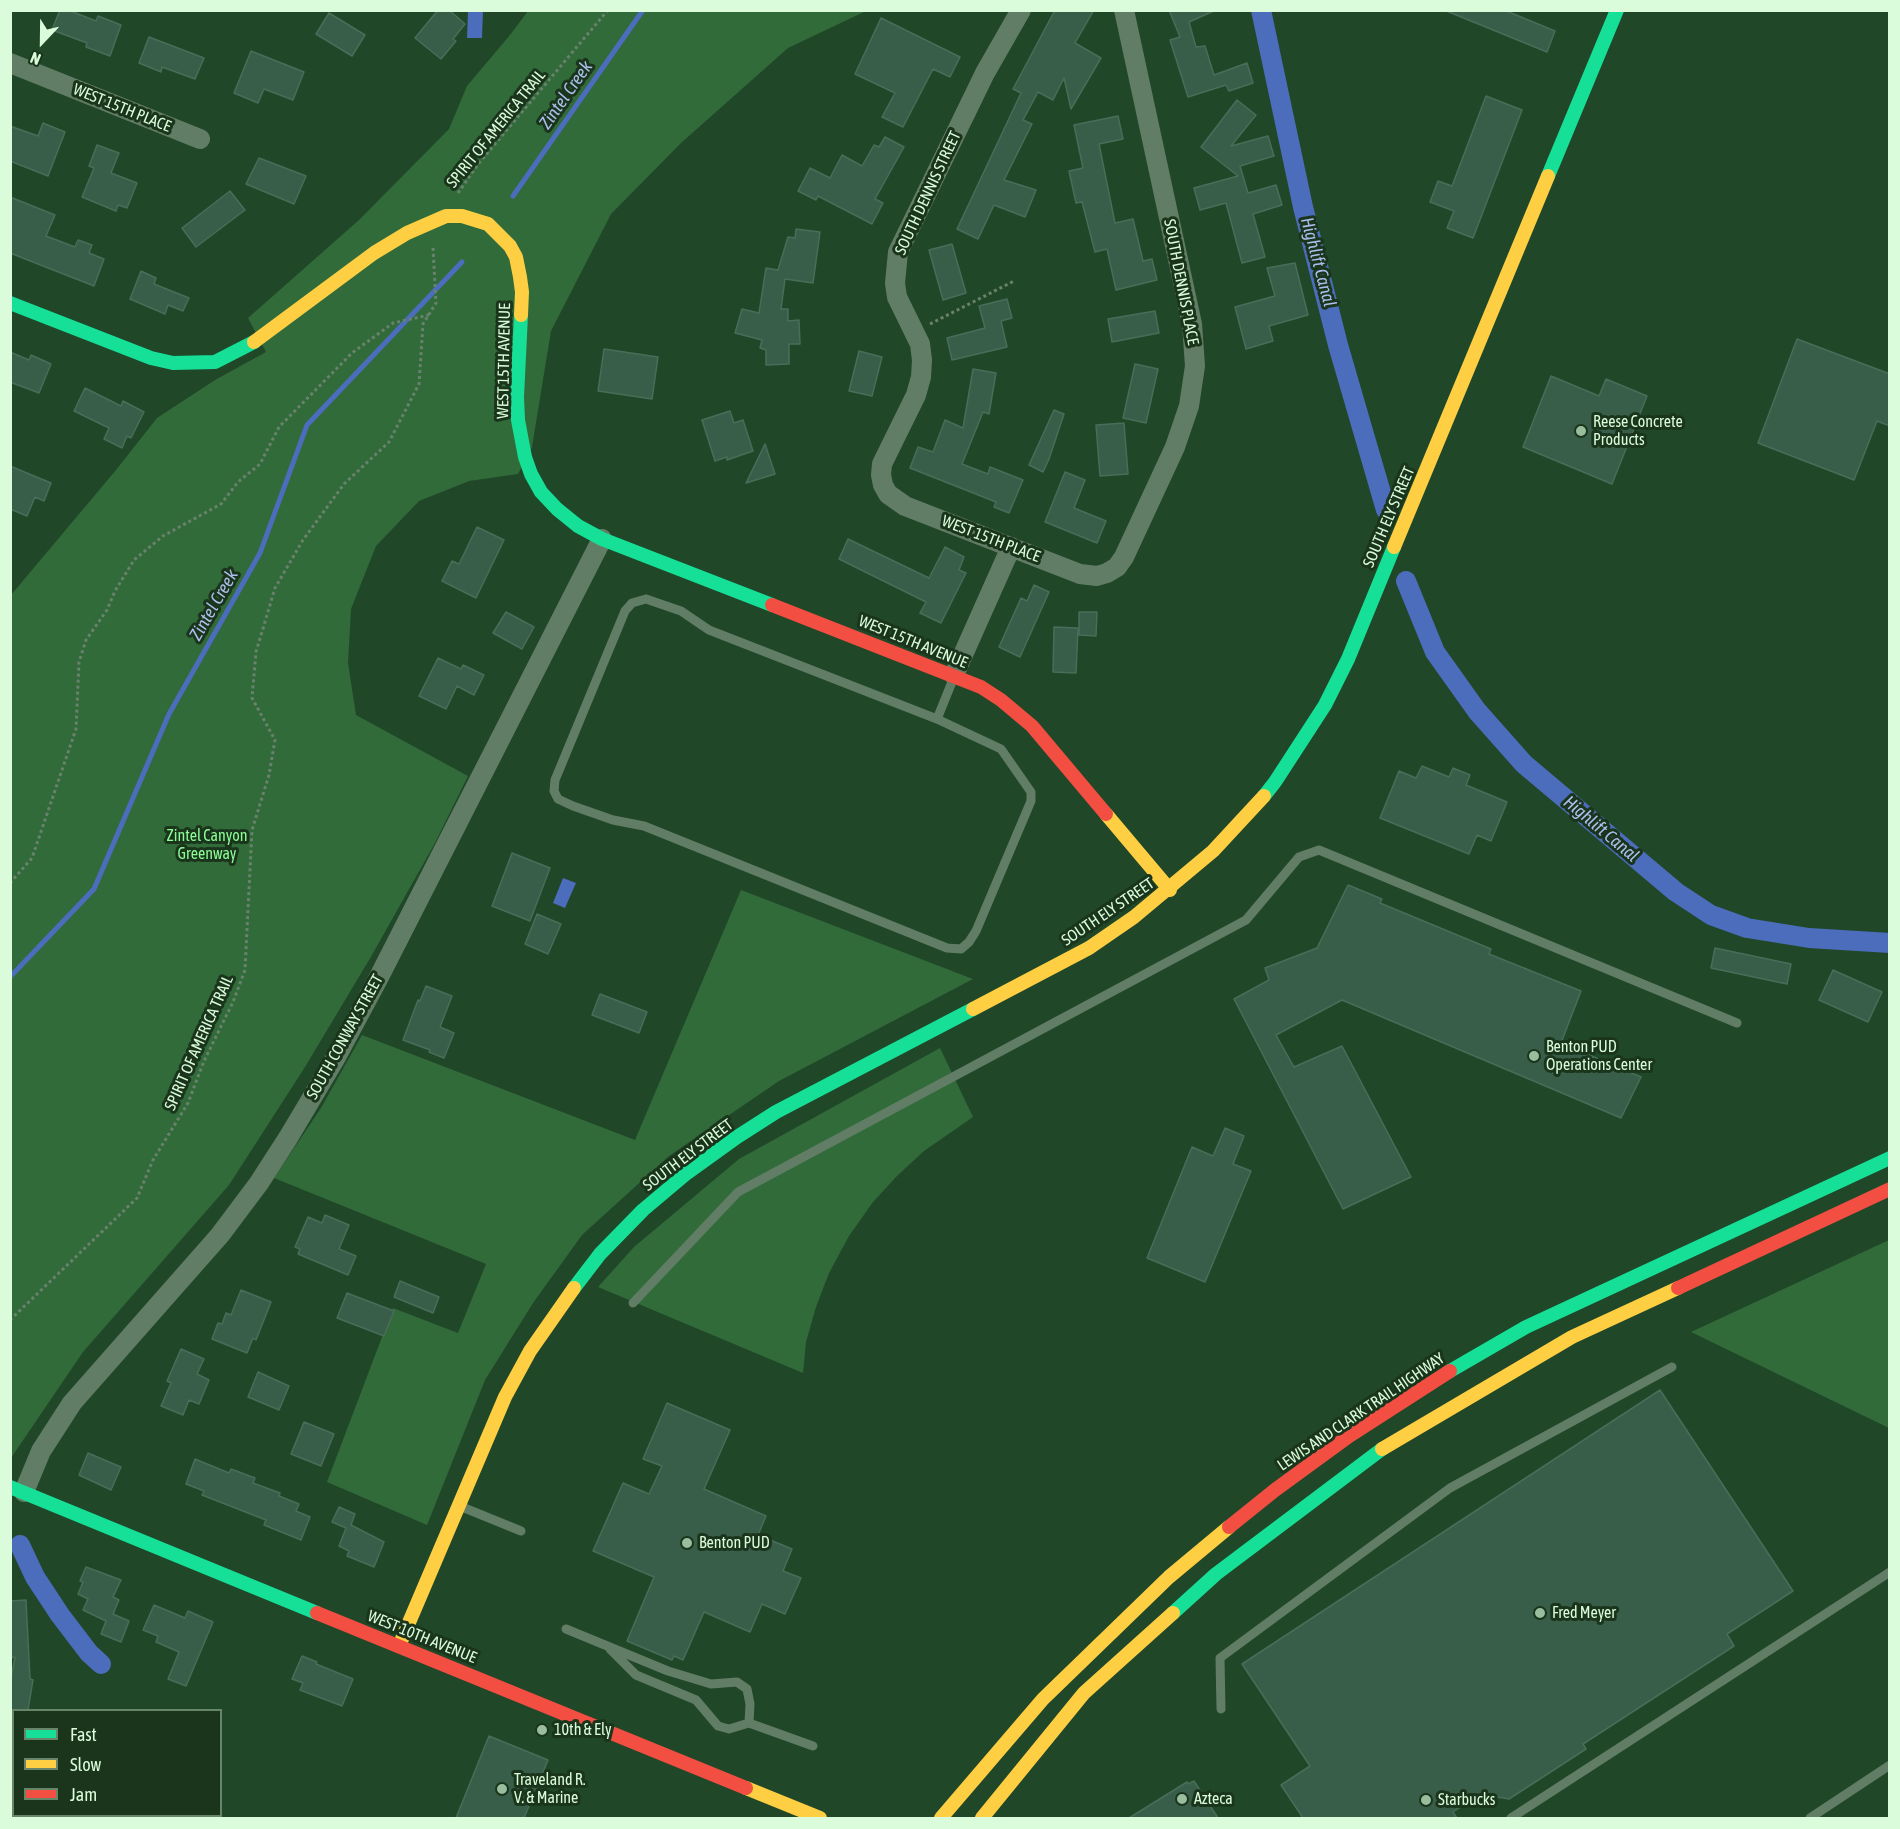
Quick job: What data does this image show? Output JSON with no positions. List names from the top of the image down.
{
  "streets": {
    "main road": [
      "WEST 15TH AVENUE",
      "SOUTH ELY STREET",
      "LEWIS AND CLARK TRAIL HIGHWAY",
      "WEST 10TH AVENUE"
    ],
    "street": [
      "WEST 15TH PLACE",
      "SOUTH DENNIS STREET",
      "SOUTH DENNIS PLACE",
      "SOUTH CONWAY STREET"
    ],
    "path": ["SPIRIT OF AMERICA TRAIL"]
  },
  "crossings": [
    ["WEST 15TH PLACE", "SOUTH DENNIS STREET"],
    ["WEST 15TH PLACE", "SOUTH DENNIS PLACE"],
    ["SPIRIT OF AMERICA TRAIL", "WEST 15TH AVENUE"],
    ["WEST 15TH AVENUE", "SOUTH ELY STREET"],
    ["WEST 15TH AVENUE", "SOUTH CONWAY STREET"],
    ["SOUTH ELY STREET", "WEST 10TH AVENUE"],
    ["SOUTH CONWAY STREET", "WEST 10TH AVENUE"]
  ],
  "water": ["Zintel Creek", "Highlift Canal"],
  "parks": ["Zintel Canyon Greenway"],
  "places": [
    "Reese Concrete Products",
    "Benton PUD Operations Center",
    "Benton PUD",
    "Fred Meyer",
    "10th & Ely",
    "Traveland R. V. & Marine",
    "Azteca",
    "Starbucks"
  ],
  "legend": ["Fast", "Slow", "Jam"],
  "north": "bottom"
}
